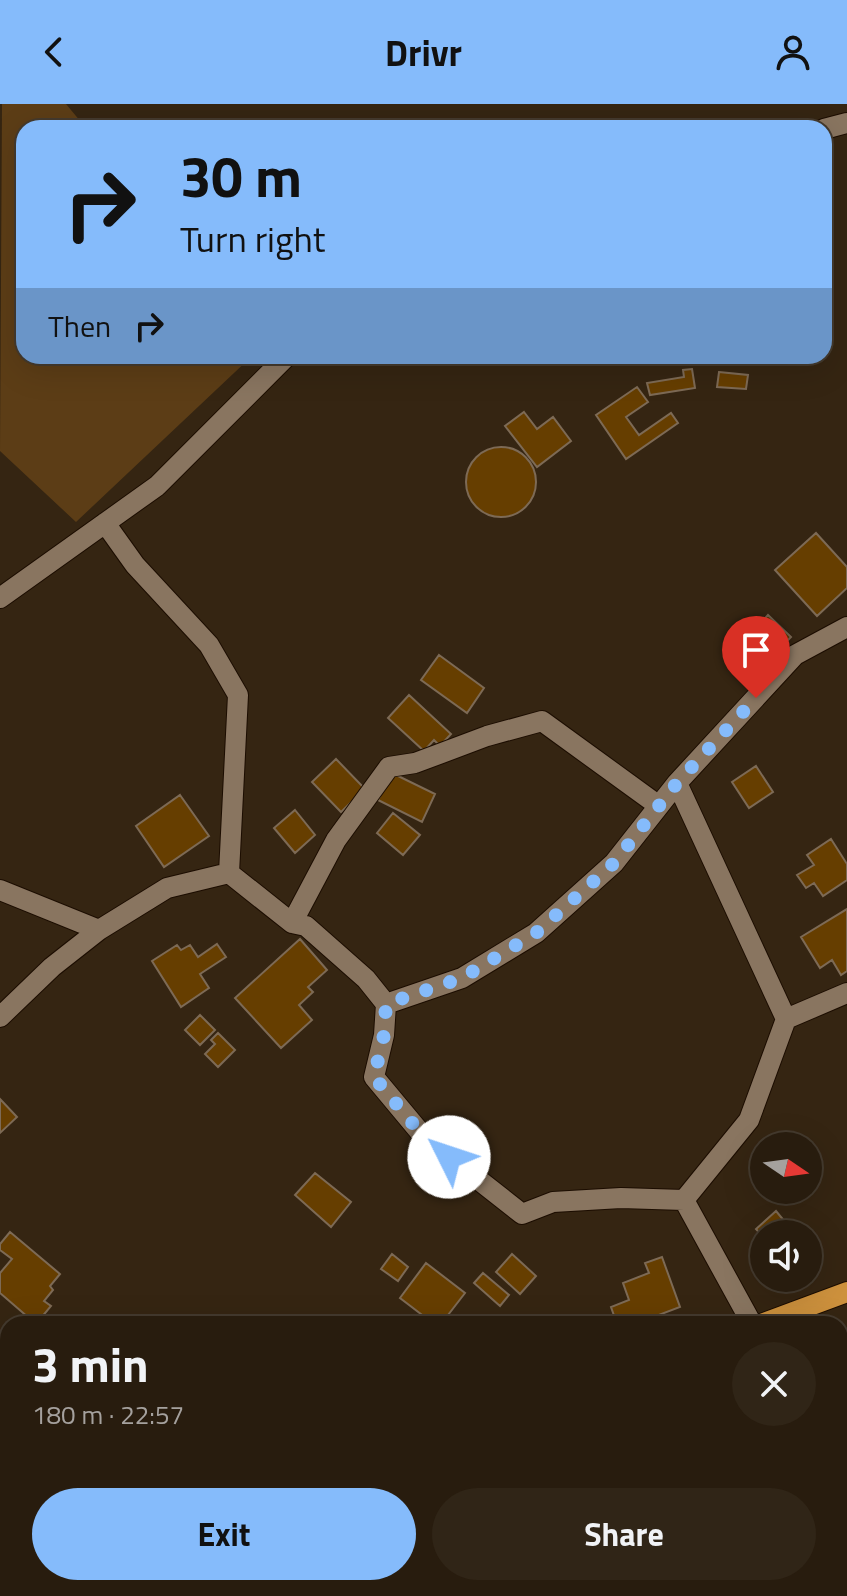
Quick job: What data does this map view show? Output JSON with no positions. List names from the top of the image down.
{
  "north": "right",
  "page": {
    "header": "Drivr",
    "turn": ["30 m", "Turn right"],
    "then": "Then",
    "heading": ["3 min", "180 m · 22:57"],
    "buttons": ["Exit", "Share"]
  }
}
